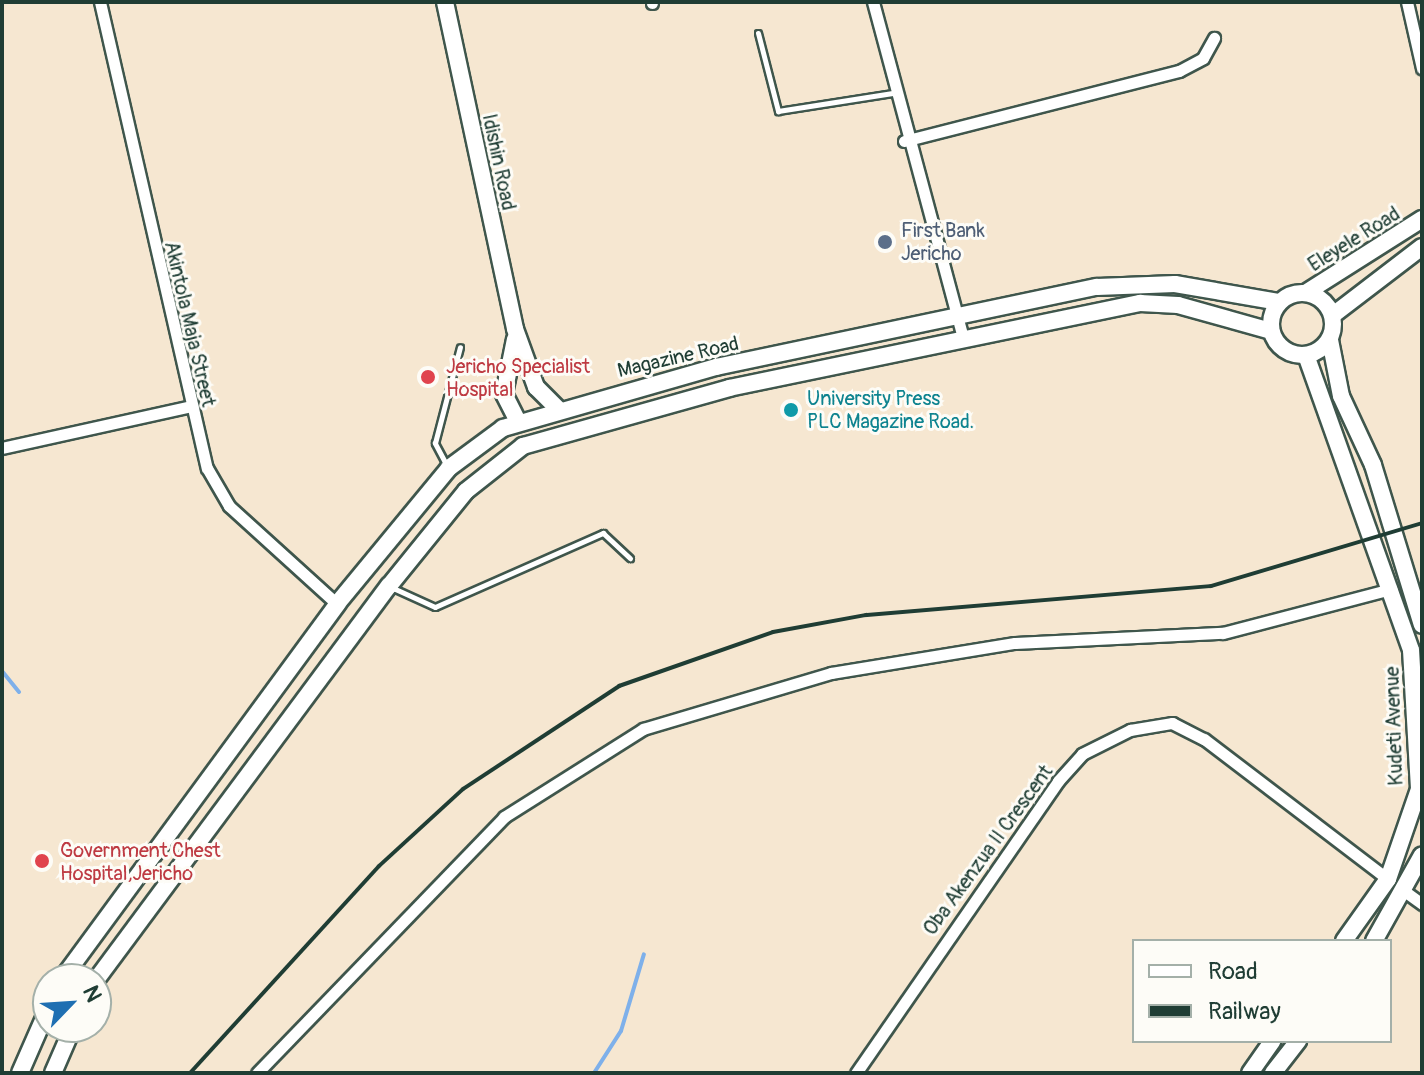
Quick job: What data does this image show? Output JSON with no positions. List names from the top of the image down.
{
  "streets": {
    "main road": [
      "Idishin Road",
      "Eleyele Road",
      "Magazine Road",
      "Kudeti Avenue"
    ],
    "street": ["Akintola Maja Street", "Oba Akenzua II Crescent"]
  },
  "crossings": [
    ["Eleyele Road", "Magazine Road"],
    ["Eleyele Road", "Kudeti Avenue"],
    ["Akintola Maja Street", "Magazine Road"],
    ["Magazine Road", "Kudeti Avenue"],
    ["Kudeti Avenue", "Oba Akenzua II Crescent"]
  ],
  "places": [
    "First Bank Jericho",
    "Jericho Specialist Hospital",
    "University Press PLC Magazine Road.",
    "Government Chest Hospital,Jericho"
  ],
  "legend": ["Road", "Railway"],
  "north": "top right"
}
